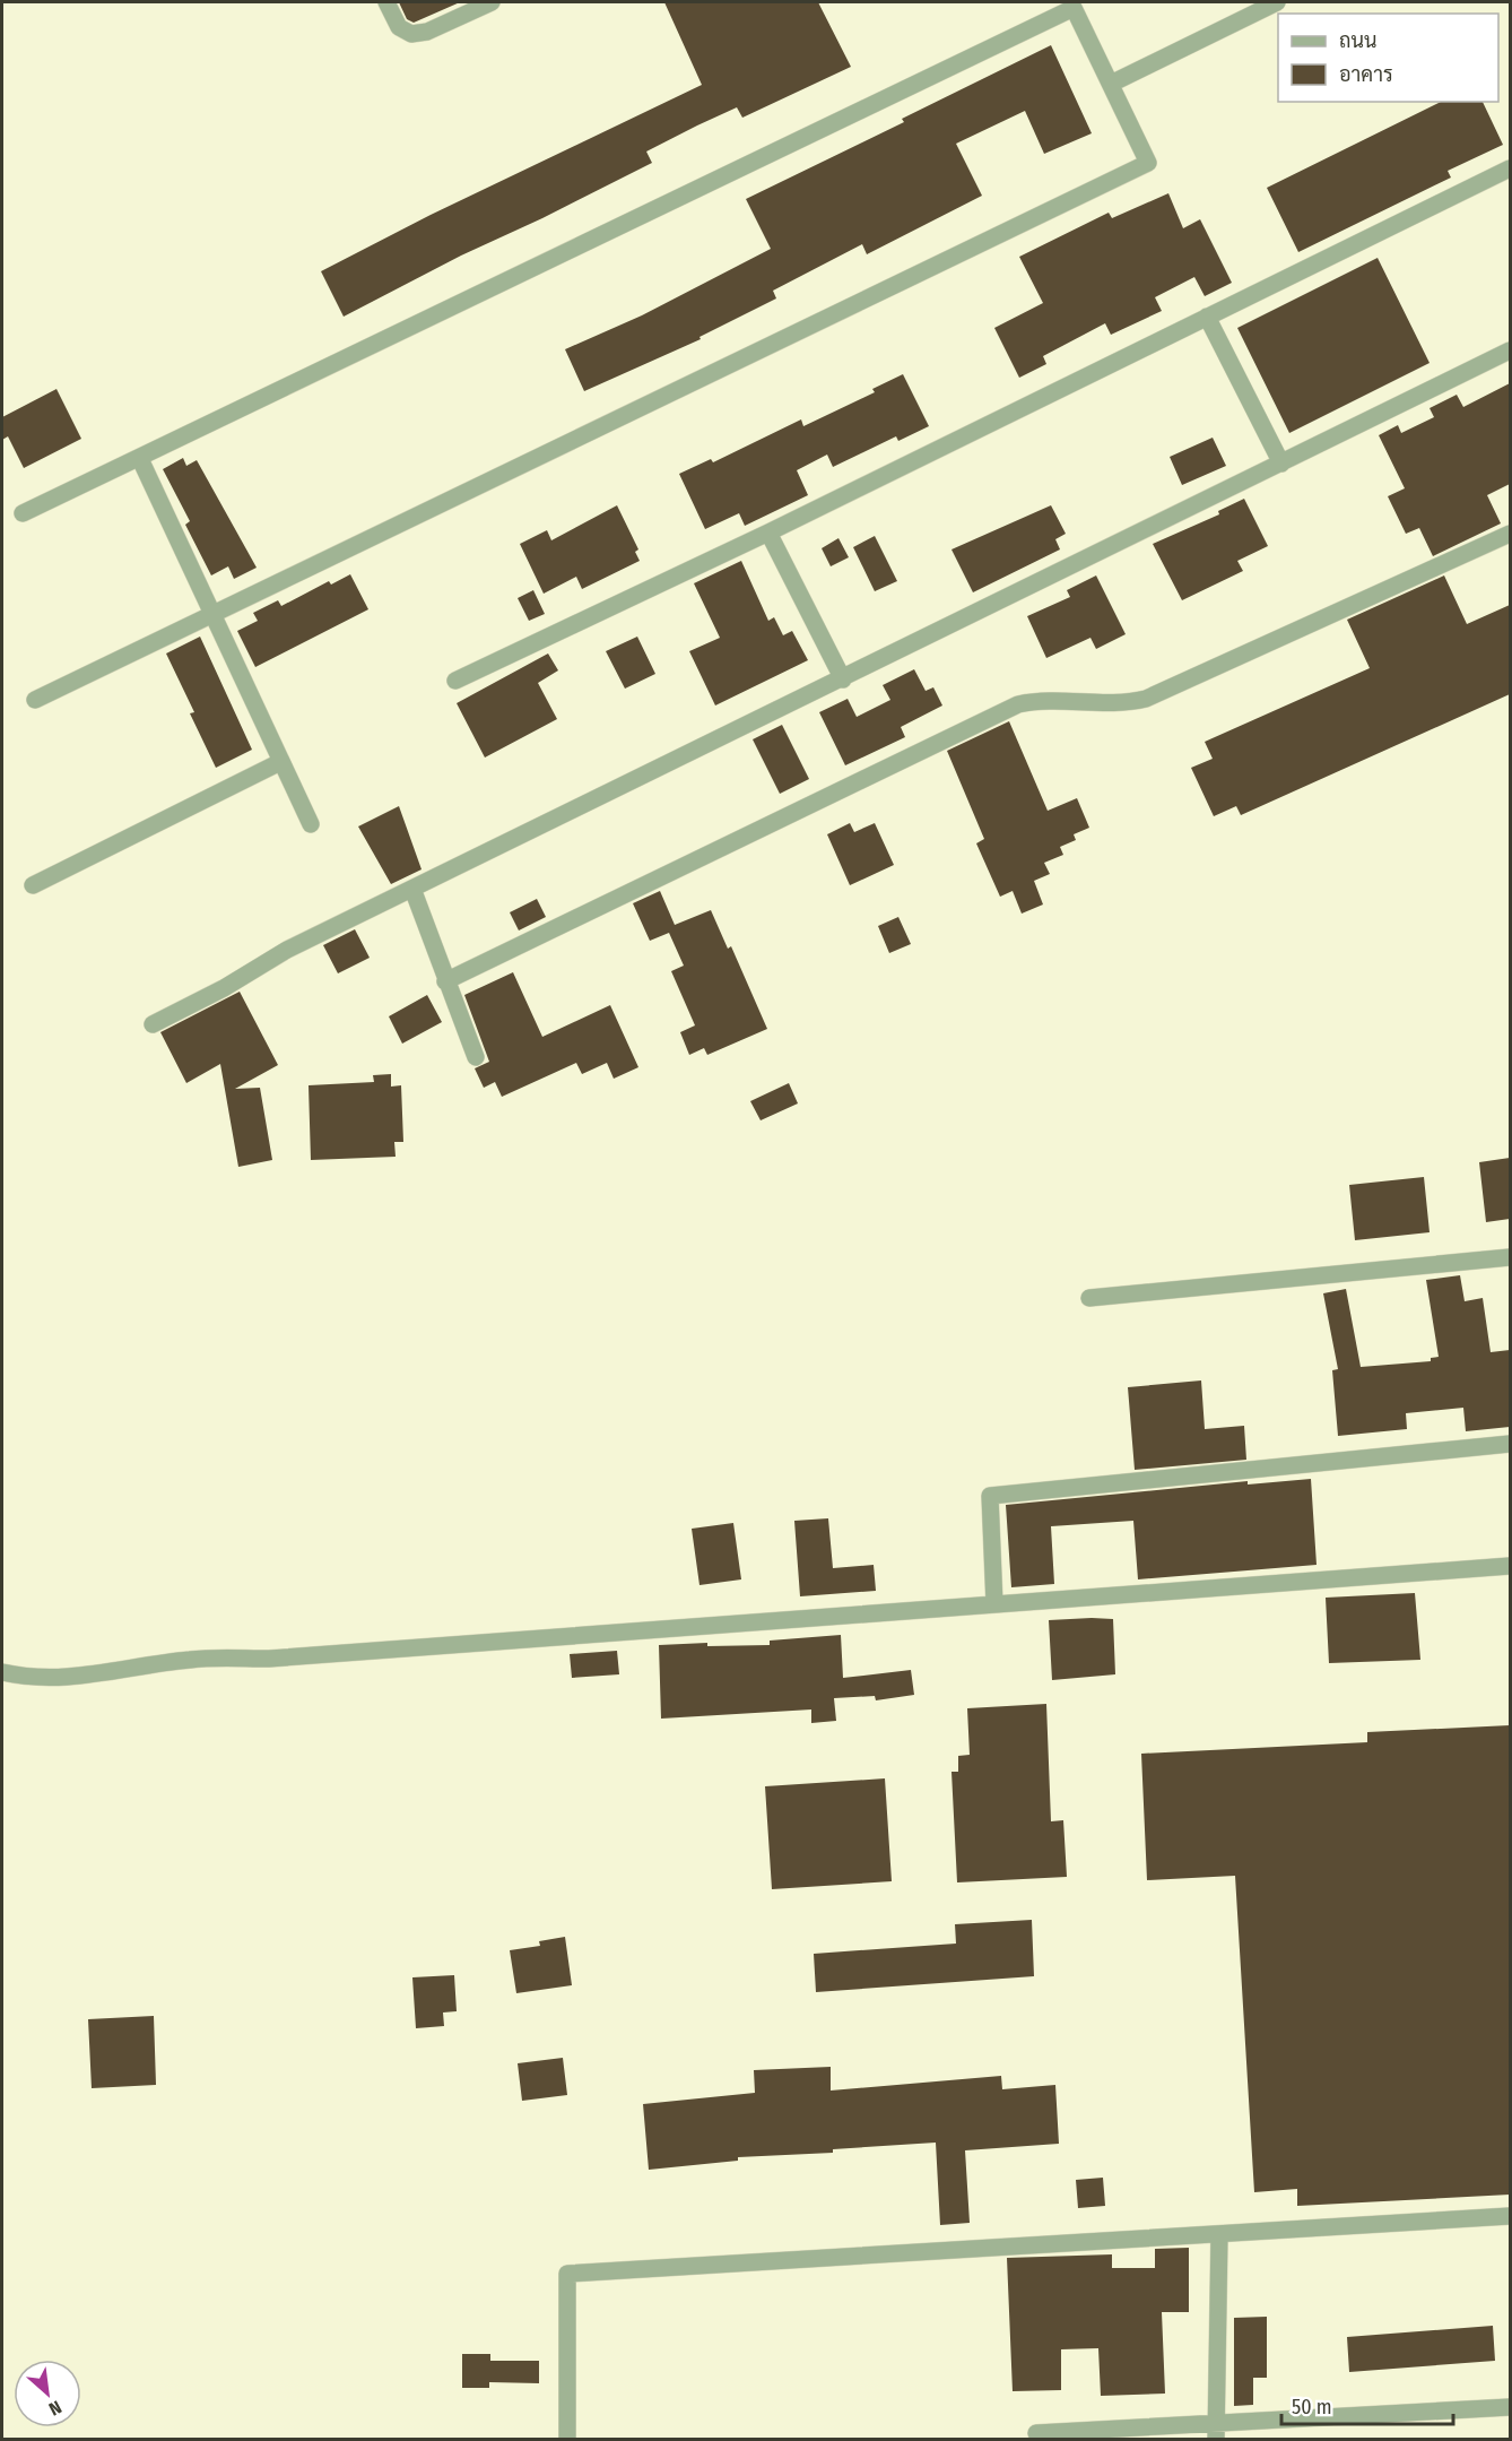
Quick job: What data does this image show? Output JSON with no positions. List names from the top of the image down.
{
  "legend": ["ถนน", "อาคาร"],
  "scale_bar": "50 m",
  "north": "bottom right"
}
